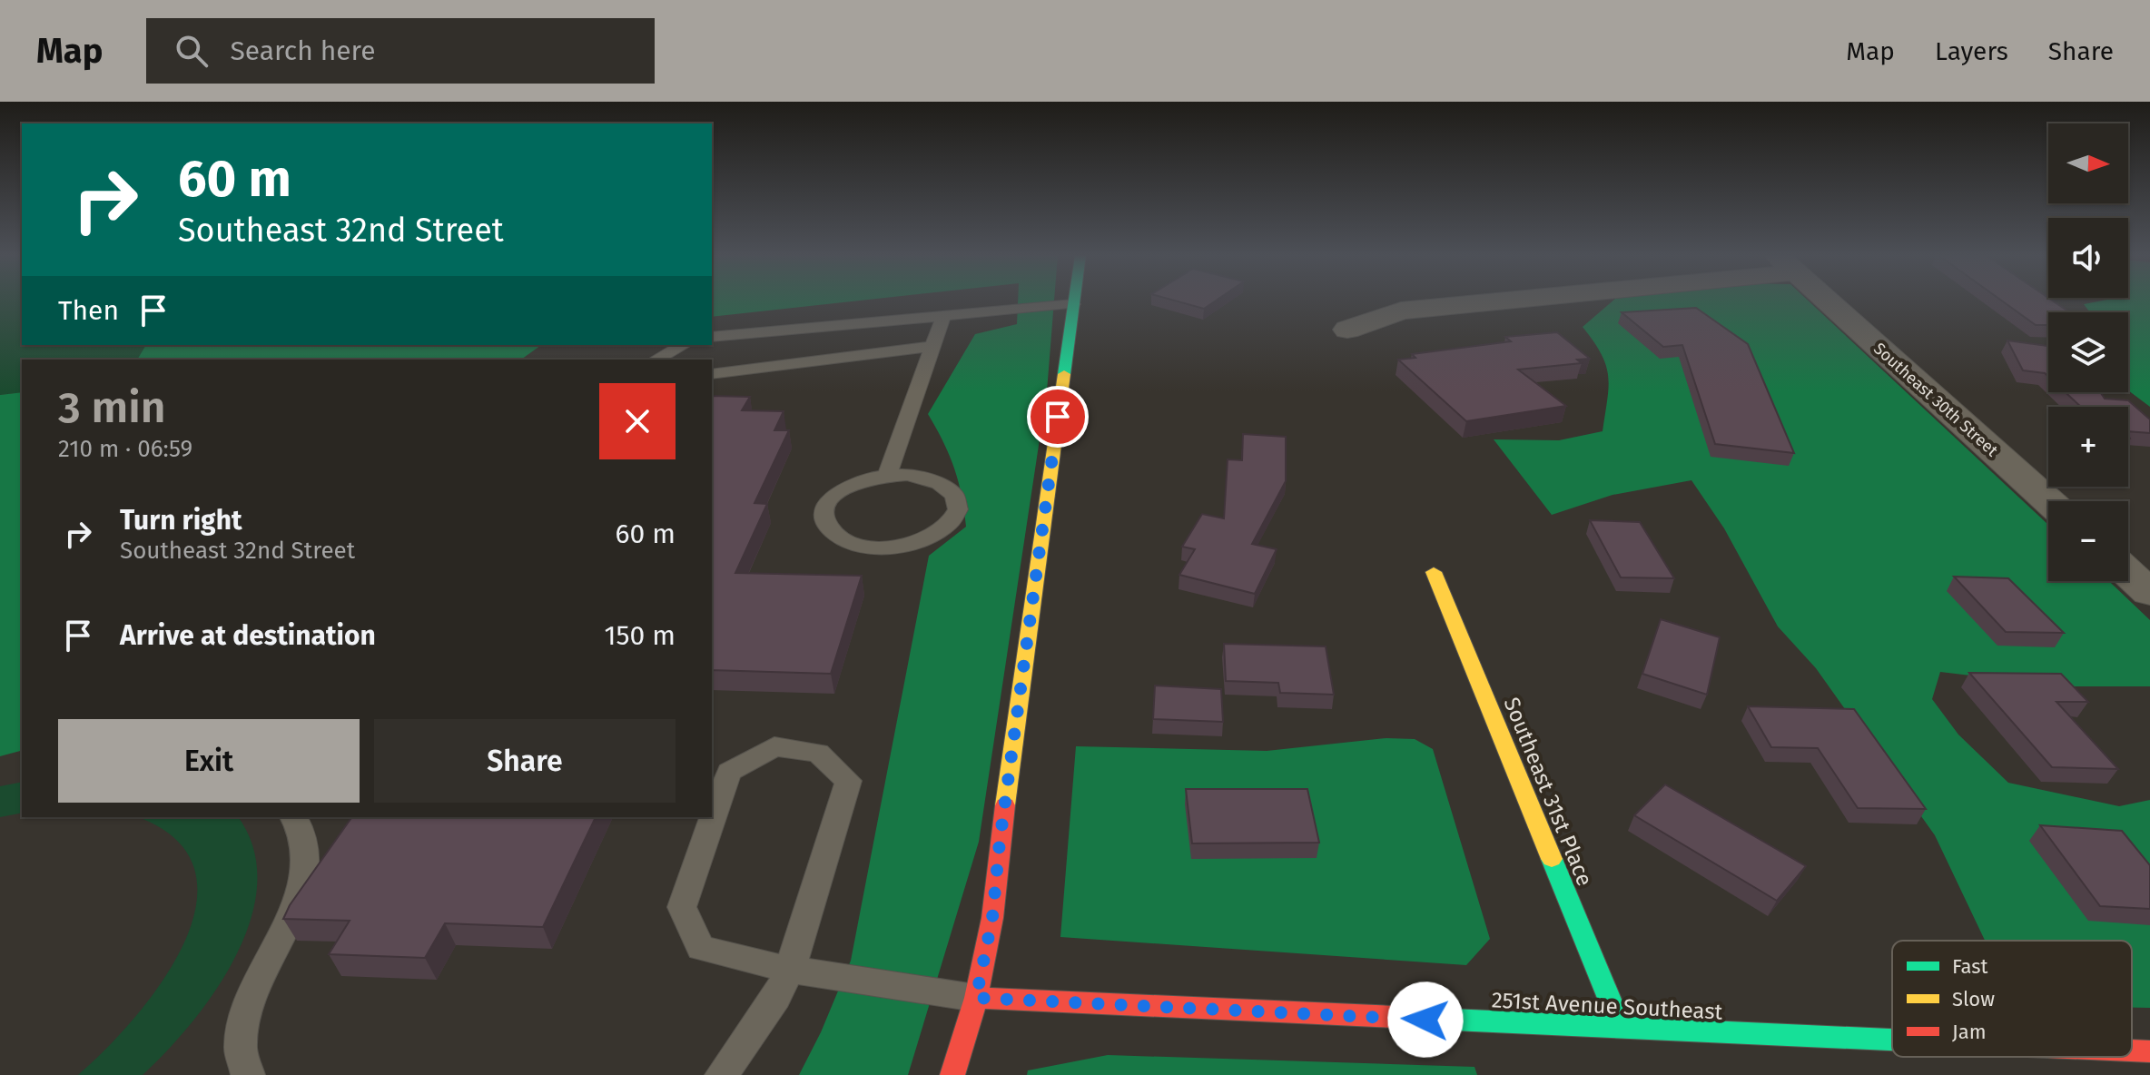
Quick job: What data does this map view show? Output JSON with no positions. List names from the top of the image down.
{
  "streets": {
    "street": ["Southeast 30th Street", "Southeast 31st Place", "251st Avenue Southeast"]
  },
  "crossings": [
    ["Southeast 31st Place", "251st Avenue Southeast"]
  ],
  "legend": ["Fast", "Slow", "Jam"],
  "north": "right",
  "page": {
    "header": "Map",
    "search": "Search here",
    "nav": ["Map", "Layers", "Share"],
    "map_buttons": ["+", "−"],
    "turn": ["60 m", "Southeast 32nd Street"],
    "then": "Then",
    "heading": ["3 min", "210 m · 06:59"],
    "list": [
      {
        "name": "Turn right",
        "note": "Southeast 32nd Street",
        "value": "60 m"
      },
      {
        "name": "Arrive at destination",
        "value": "150 m"
      }
    ],
    "buttons": ["Exit", "Share"]
  }
}
